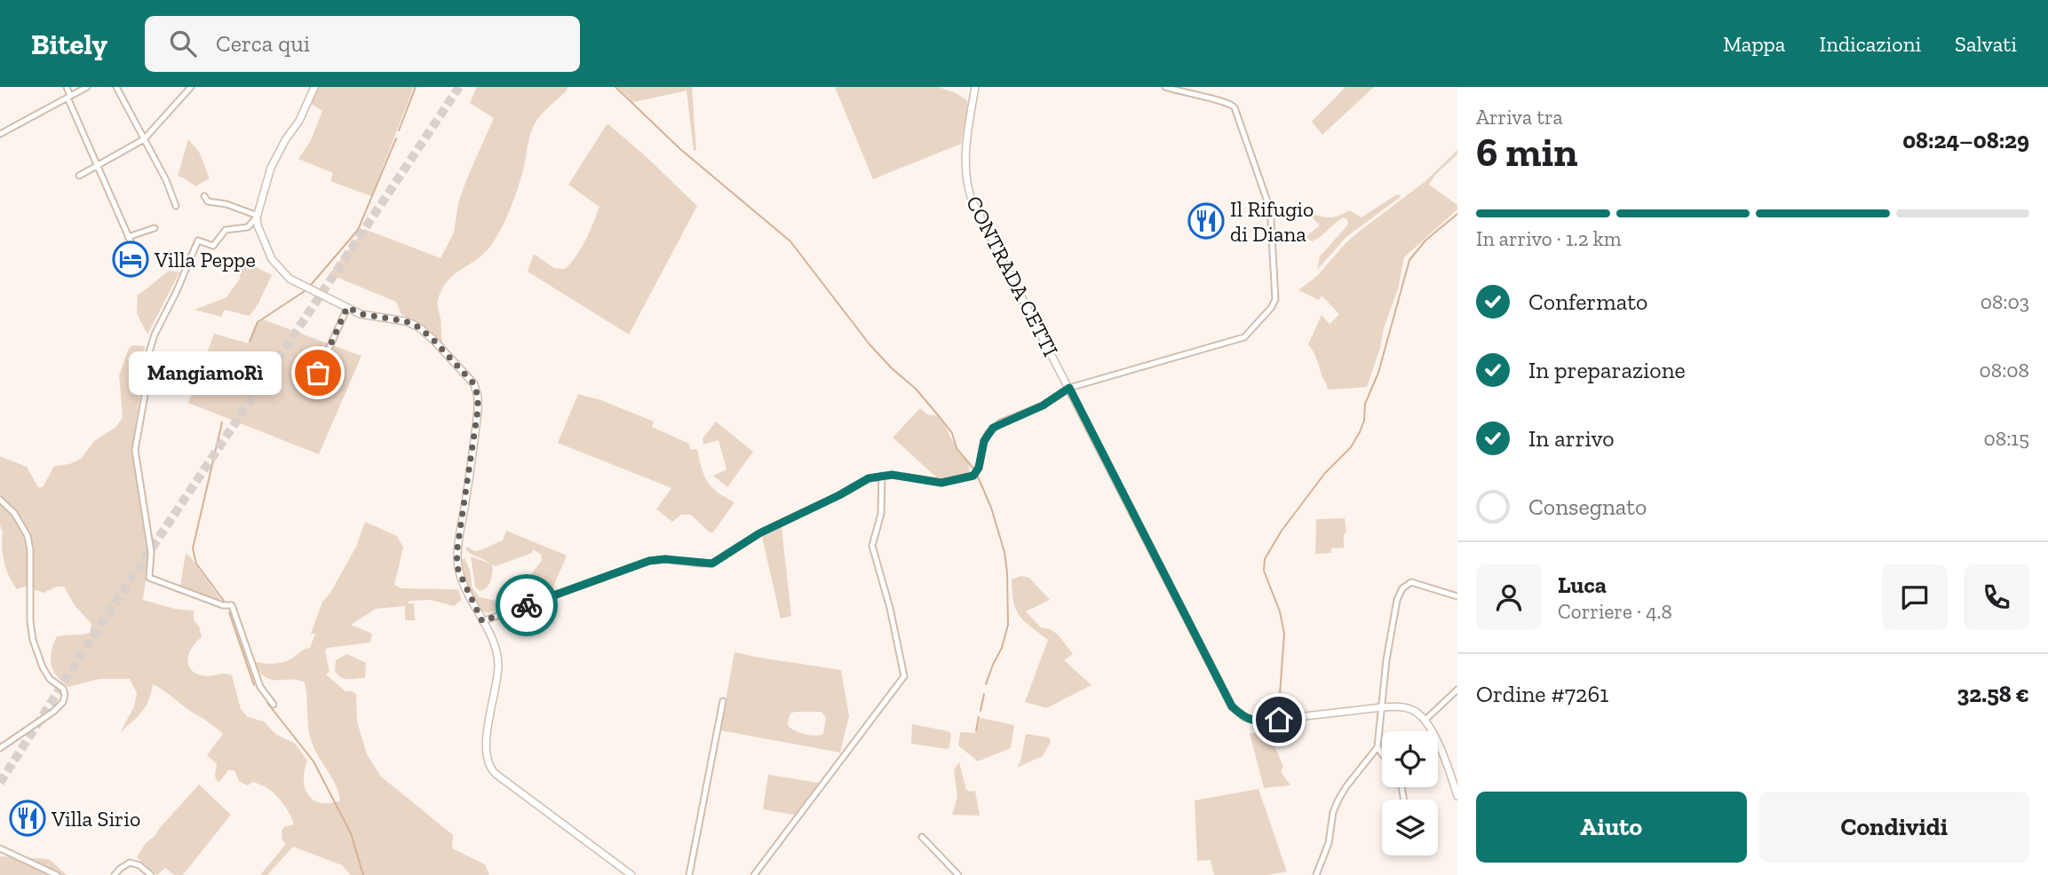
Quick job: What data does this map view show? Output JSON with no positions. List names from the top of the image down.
{
  "streets": {
    "street": ["CONTRADA CETTI"]
  },
  "places": {
    "restaurant": ["Il Rifugio di Diana", "Villa Sirio"],
    "hotel": ["Villa Peppe"],
    "other": ["MangiamoRì"]
  },
  "page": {
    "header": "Bitely",
    "search": "Cerca qui",
    "nav": ["Mappa", "Indicazioni", "Salvati"],
    "heading": ["6 min", "Arriva tra", "08:24–08:29"],
    "panel": [
      "Luca",
      "Corriere · 4.8",
      "Ordine #7261",
      "32.58 €"
    ],
    "bar": "In arrivo · 1.2 km",
    "list": [
      ["Confermato", "08:03"],
      ["In preparazione", "08:08"],
      ["In arrivo", "08:15"],
      "Consegnato"
    ],
    "bubble": "MangiamoRì",
    "buttons": ["Aiuto", "Condividi"]
  }
}
